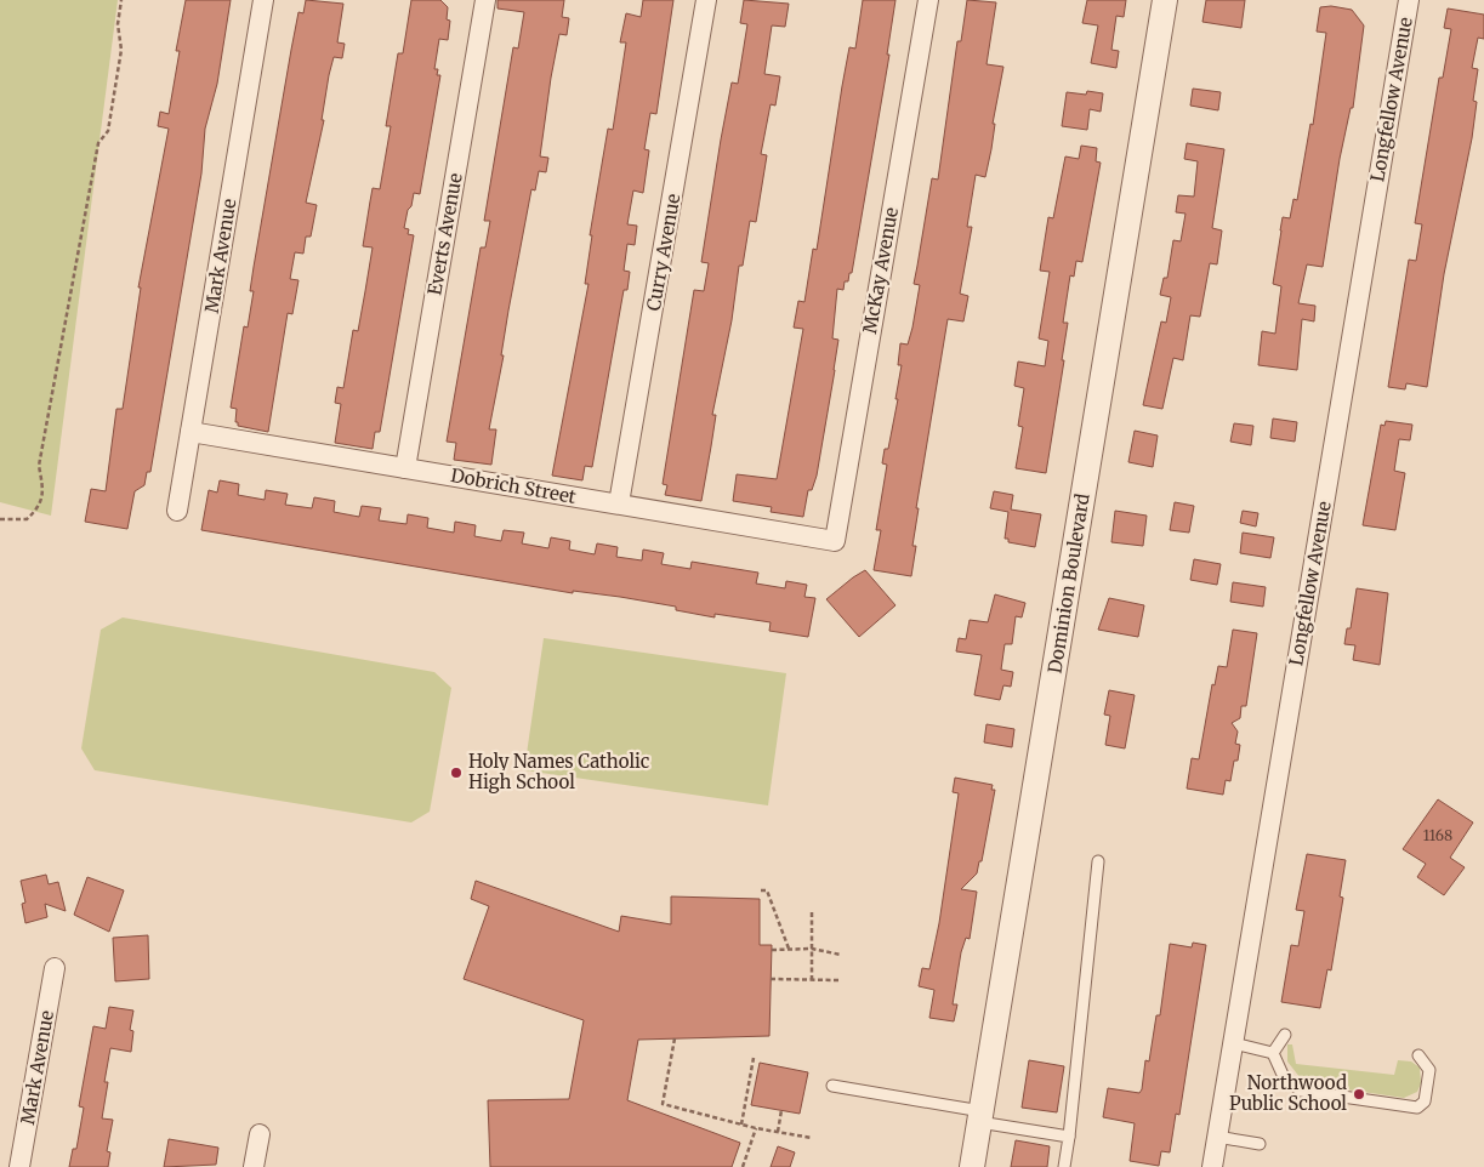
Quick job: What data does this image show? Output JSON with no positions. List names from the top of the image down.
{
  "streets": {
    "street": [
      "Longfellow Avenue",
      "Everts Avenue",
      "Curry Avenue",
      "Mark Avenue",
      "McKay Avenue",
      "Dobrich Street",
      "Dominion Boulevard"
    ]
  },
  "crossings": [
    ["Everts Avenue", "Dobrich Street"],
    ["Curry Avenue", "Dobrich Street"],
    ["Mark Avenue", "Dobrich Street"],
    ["McKay Avenue", "Dobrich Street"]
  ],
  "places": ["Holy Names Catholic High School", "Northwood Public School"],
  "house_numbers": ["1168"]
}
